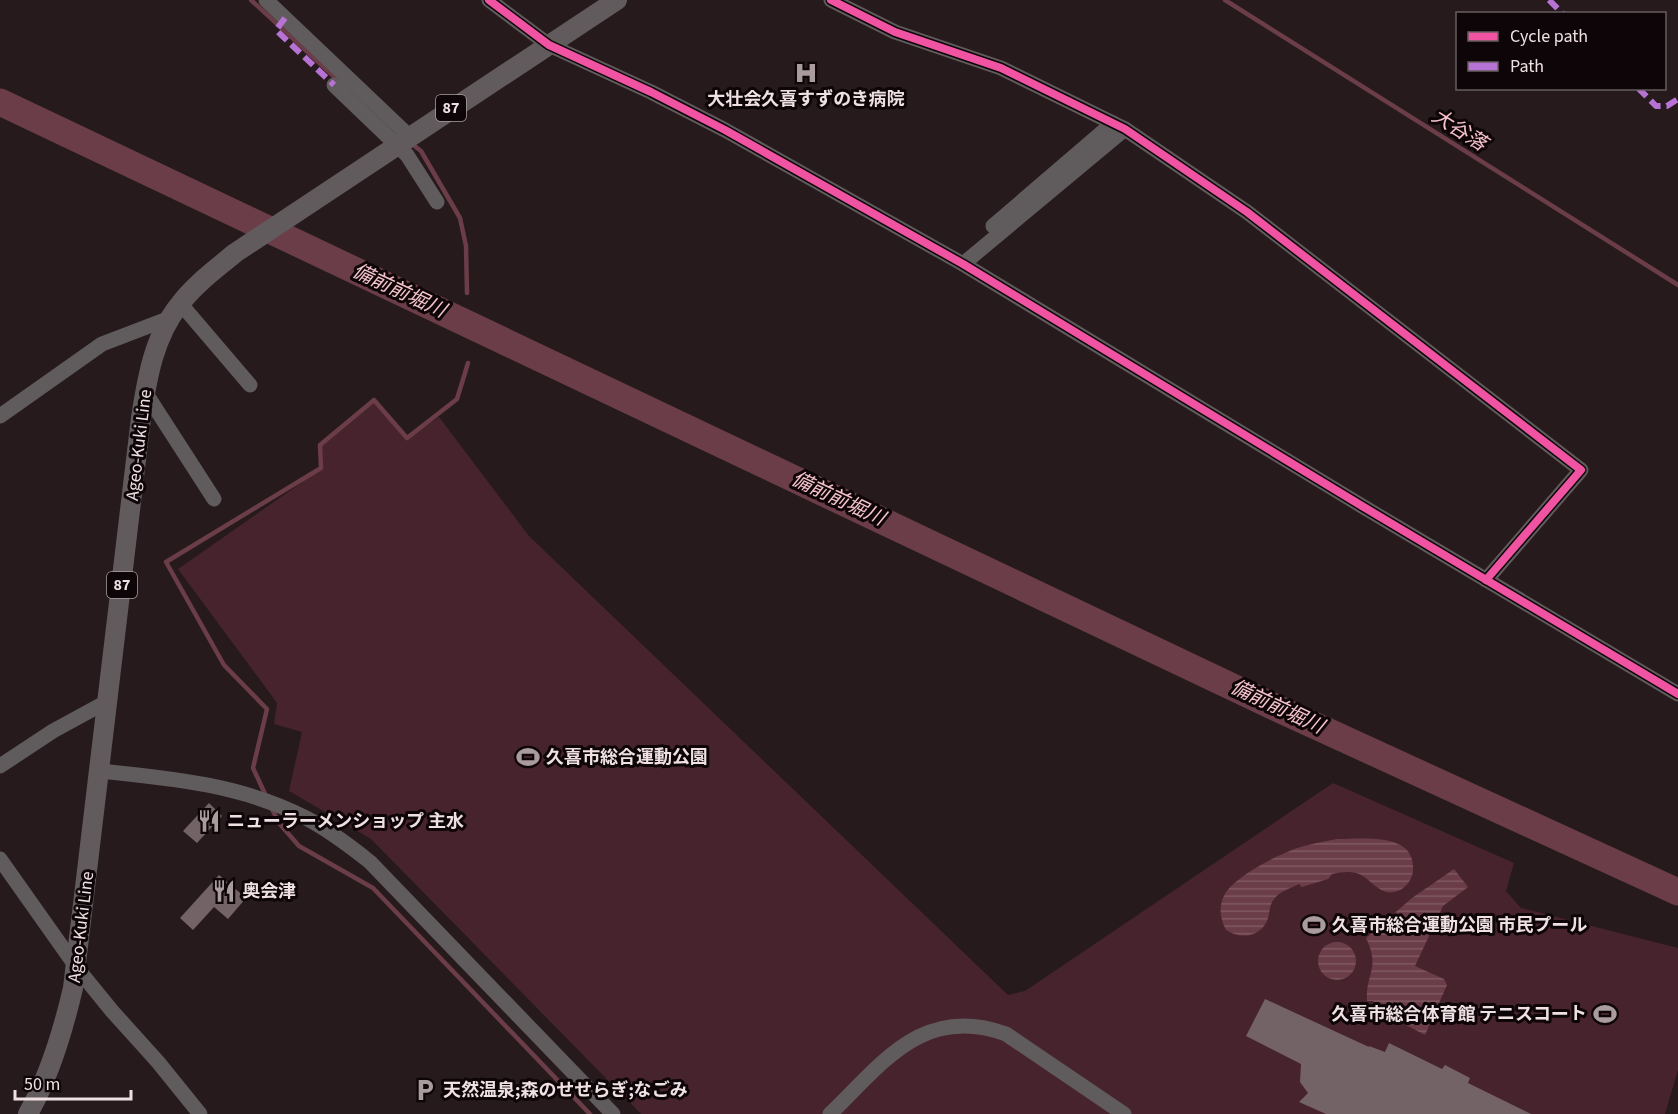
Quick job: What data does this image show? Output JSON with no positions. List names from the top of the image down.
{
  "streets": {
    "main road": ["87", "Ageo-Kuki Line"]
  },
  "water": ["大谷落", "備前前堀川"],
  "places": {
    "hospital": ["大壮会久喜すずのき病院"],
    "sports": ["久喜市総合運動公園", "久喜市総合運動公園 市民プール", "久喜市総合体育館 テニスコート"],
    "restaurant": ["ニューラーメンショップ 主水", "奥会津"],
    "parking": ["天然温泉;森のせせらぎ;なごみ"]
  },
  "legend": ["Cycle path", "Path"],
  "scale_bar": "50 m"
}
